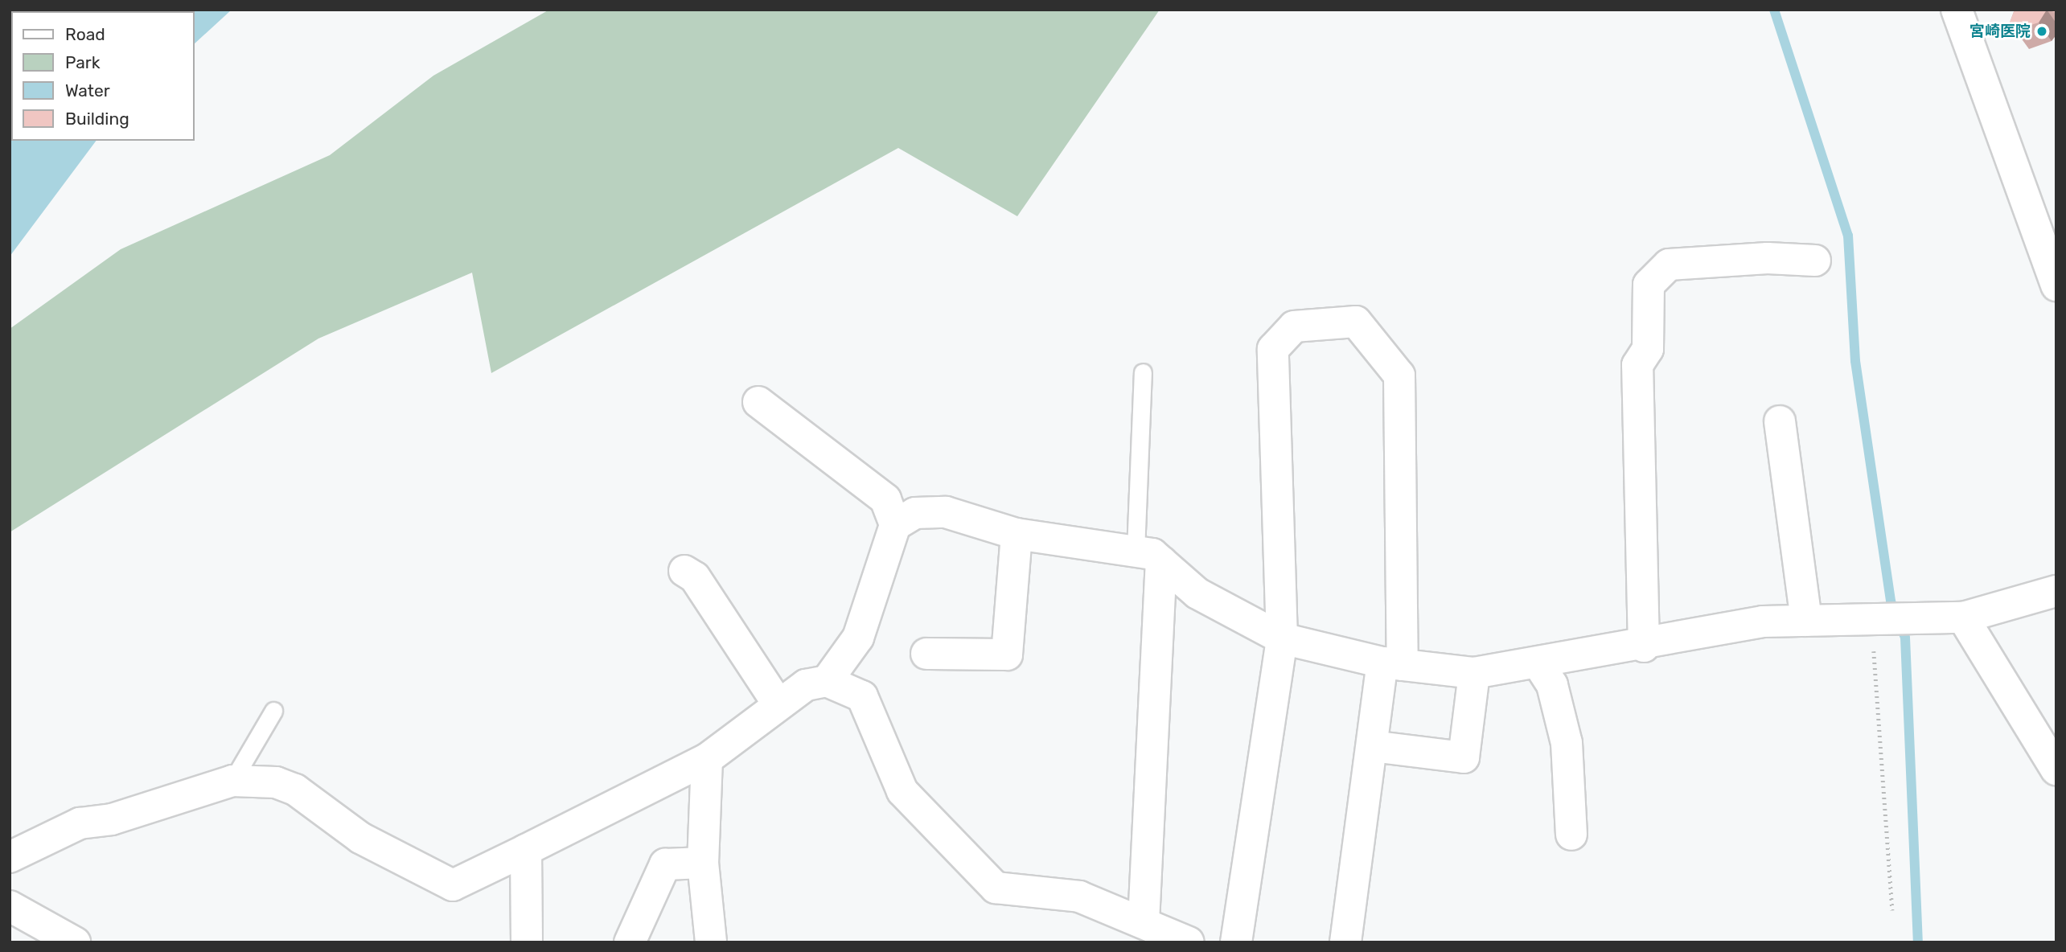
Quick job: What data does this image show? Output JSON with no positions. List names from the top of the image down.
{
  "places": ["宮崎医院"],
  "legend": [
    "Road",
    "Park",
    "Water",
    "Building"
  ]
}
